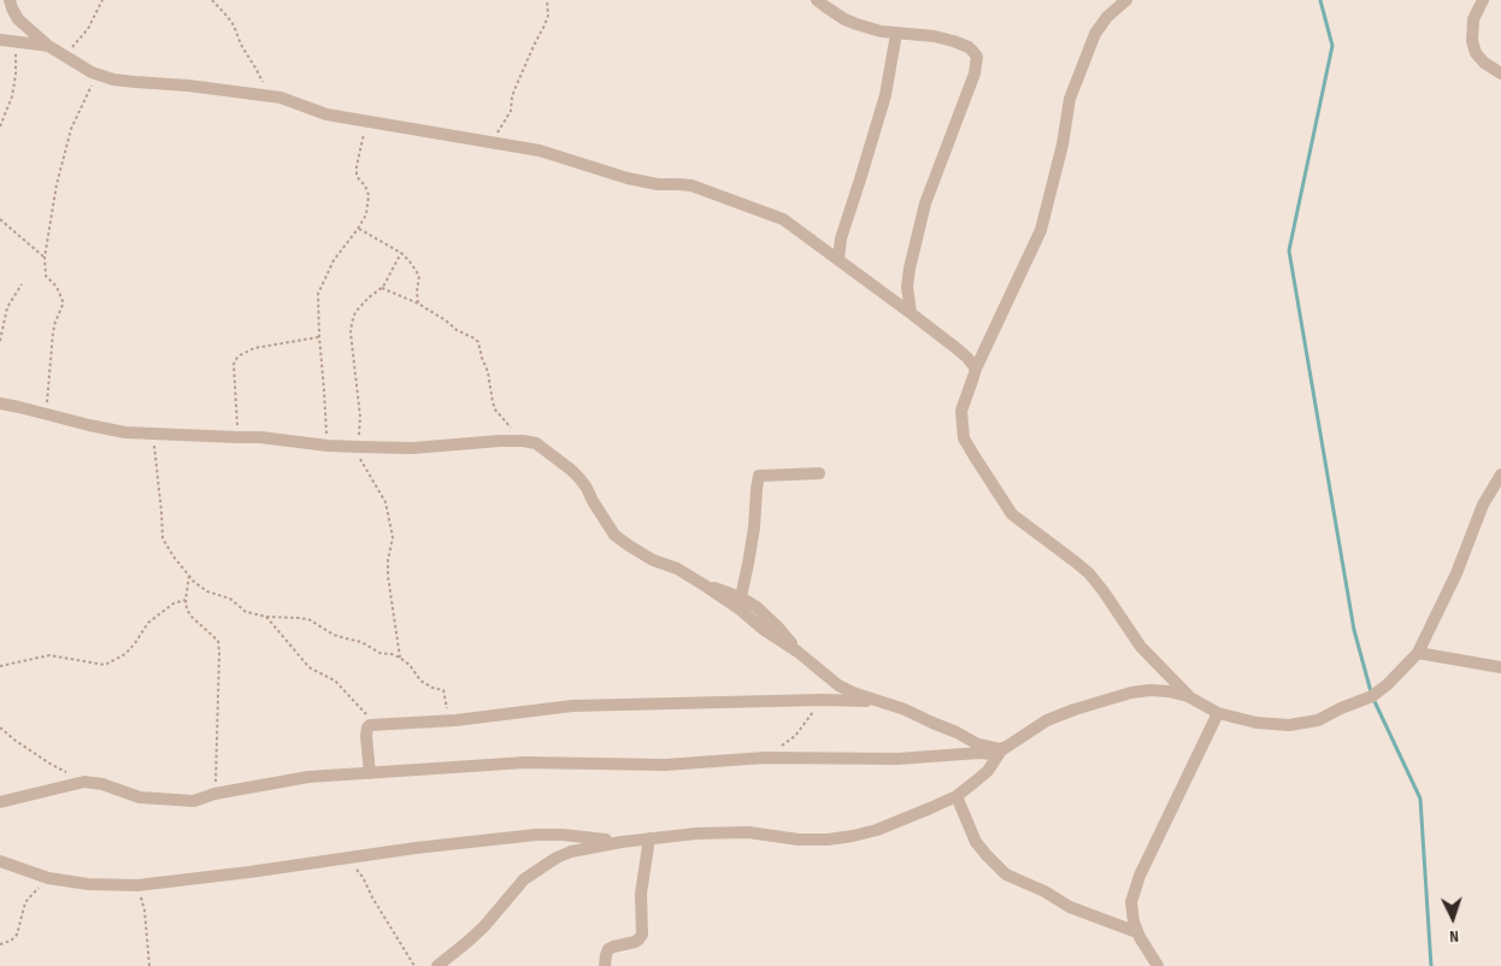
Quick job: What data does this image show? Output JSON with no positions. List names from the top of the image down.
{
  "north": "bottom"
}
